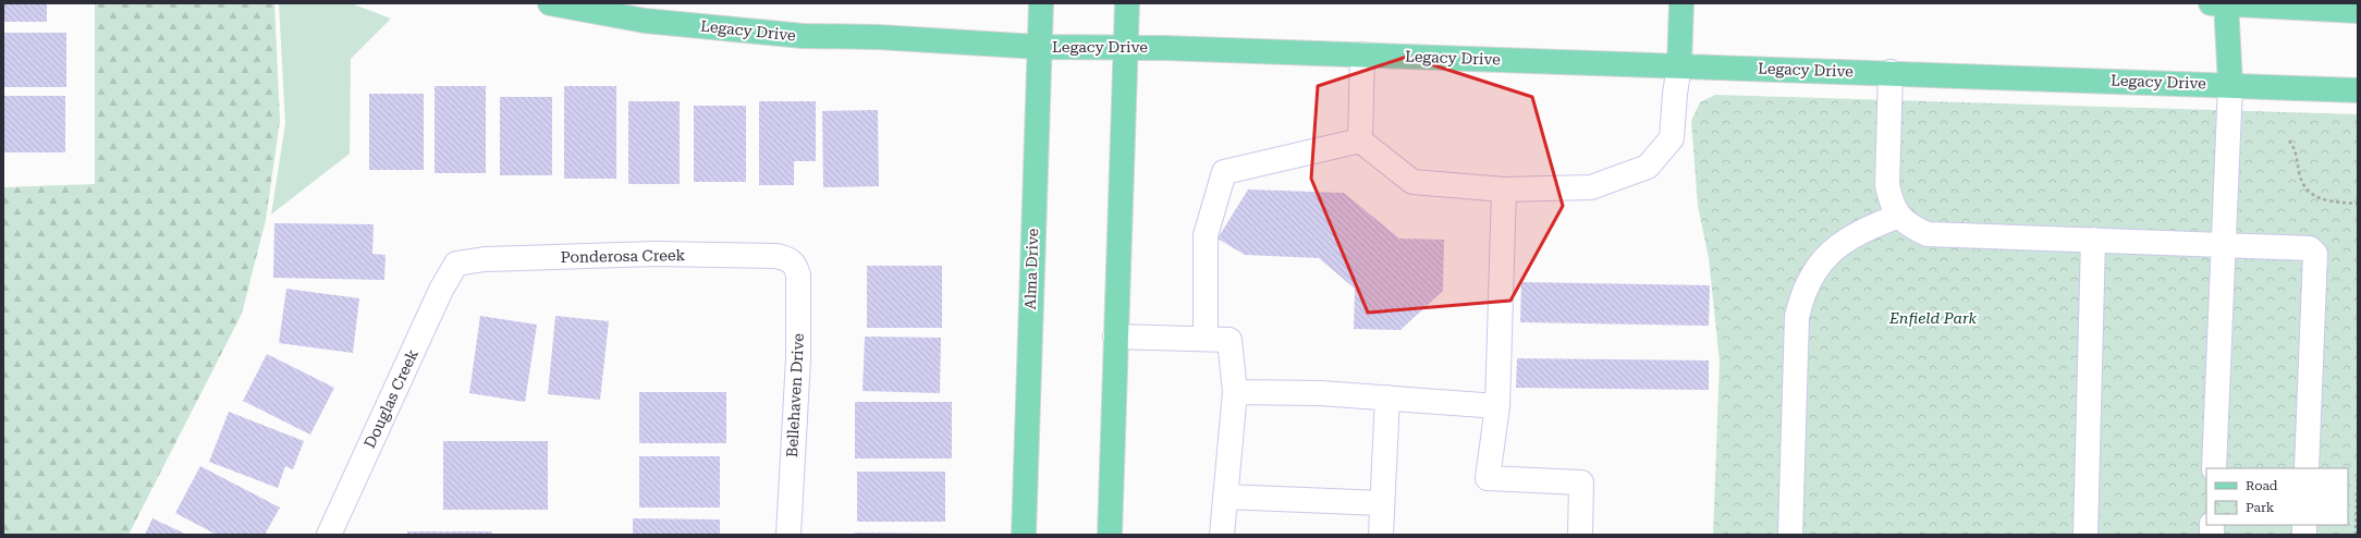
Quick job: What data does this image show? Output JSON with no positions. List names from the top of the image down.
{
  "streets": {
    "main road": ["Legacy Drive", "Alma Drive"],
    "street": ["Ponderosa Creek", "Bellehaven Drive", "Douglas Creek"]
  },
  "crossings": [
    ["Legacy Drive", "Alma Drive"],
    ["Ponderosa Creek", "Bellehaven Drive"],
    ["Ponderosa Creek", "Douglas Creek"]
  ],
  "parks": ["Enfield Park"],
  "legend": ["Road", "Park"]
}
